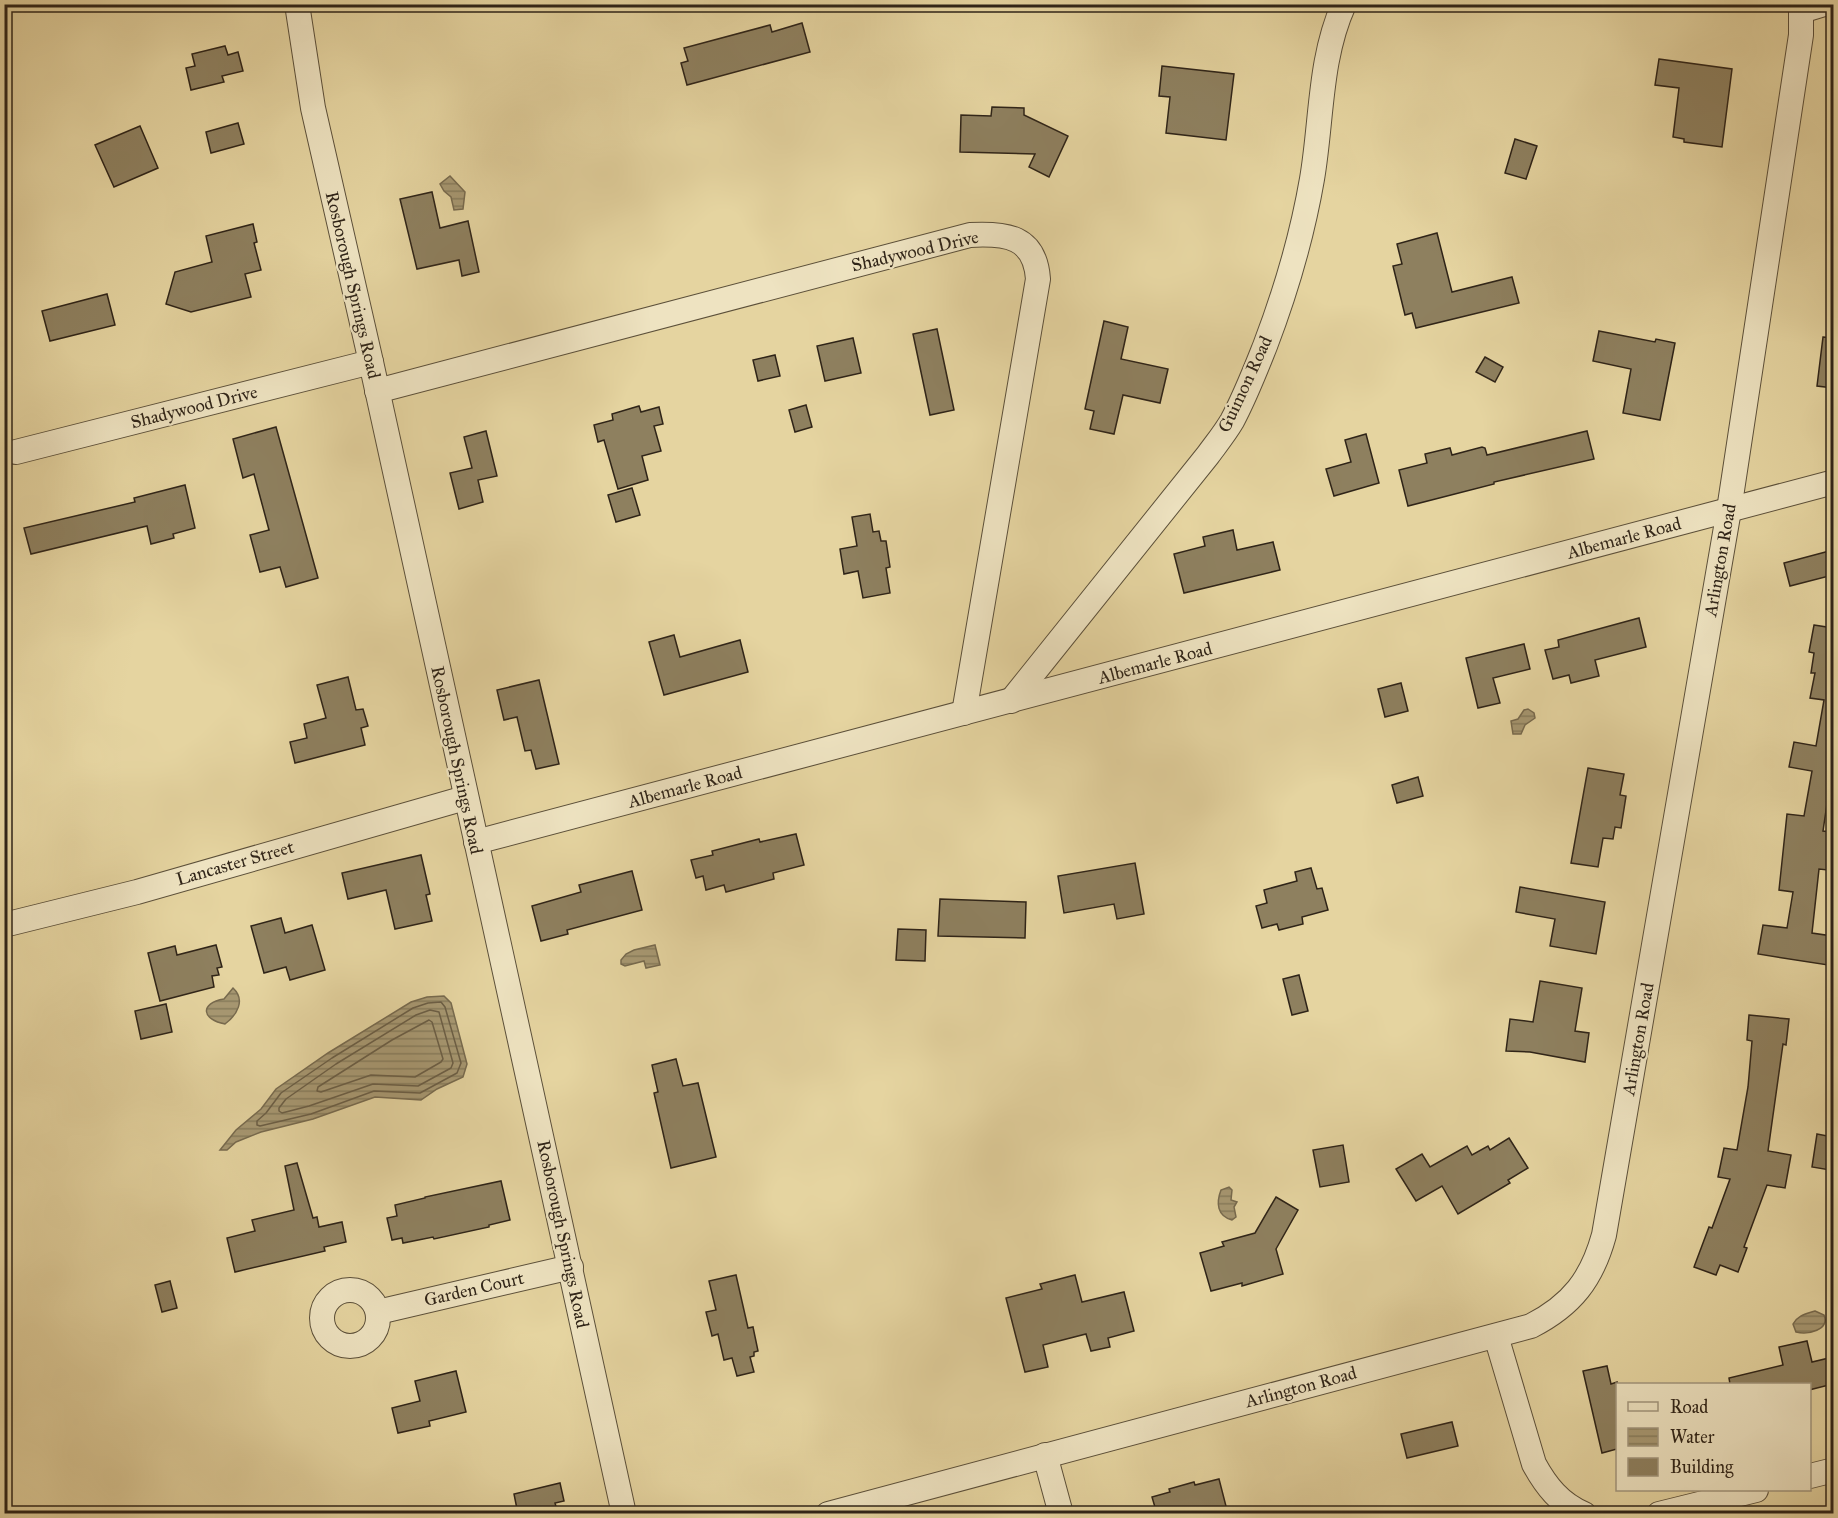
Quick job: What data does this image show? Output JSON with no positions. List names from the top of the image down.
{
  "streets": {
    "street": [
      "Shadywood Drive",
      "Rosborough Springs Road",
      "Guimon Road",
      "Albemarle Road",
      "Arlington Road",
      "Lancaster Street",
      "Garden Court"
    ]
  },
  "crossings": [
    ["Shadywood Drive", "Rosborough Springs Road"],
    ["Shadywood Drive", "Albemarle Road"],
    ["Rosborough Springs Road", "Albemarle Road"],
    ["Rosborough Springs Road", "Lancaster Street"],
    ["Rosborough Springs Road", "Garden Court"],
    ["Guimon Road", "Albemarle Road"],
    ["Albemarle Road", "Arlington Road"]
  ],
  "legend": ["Road", "Water", "Building"]
}
